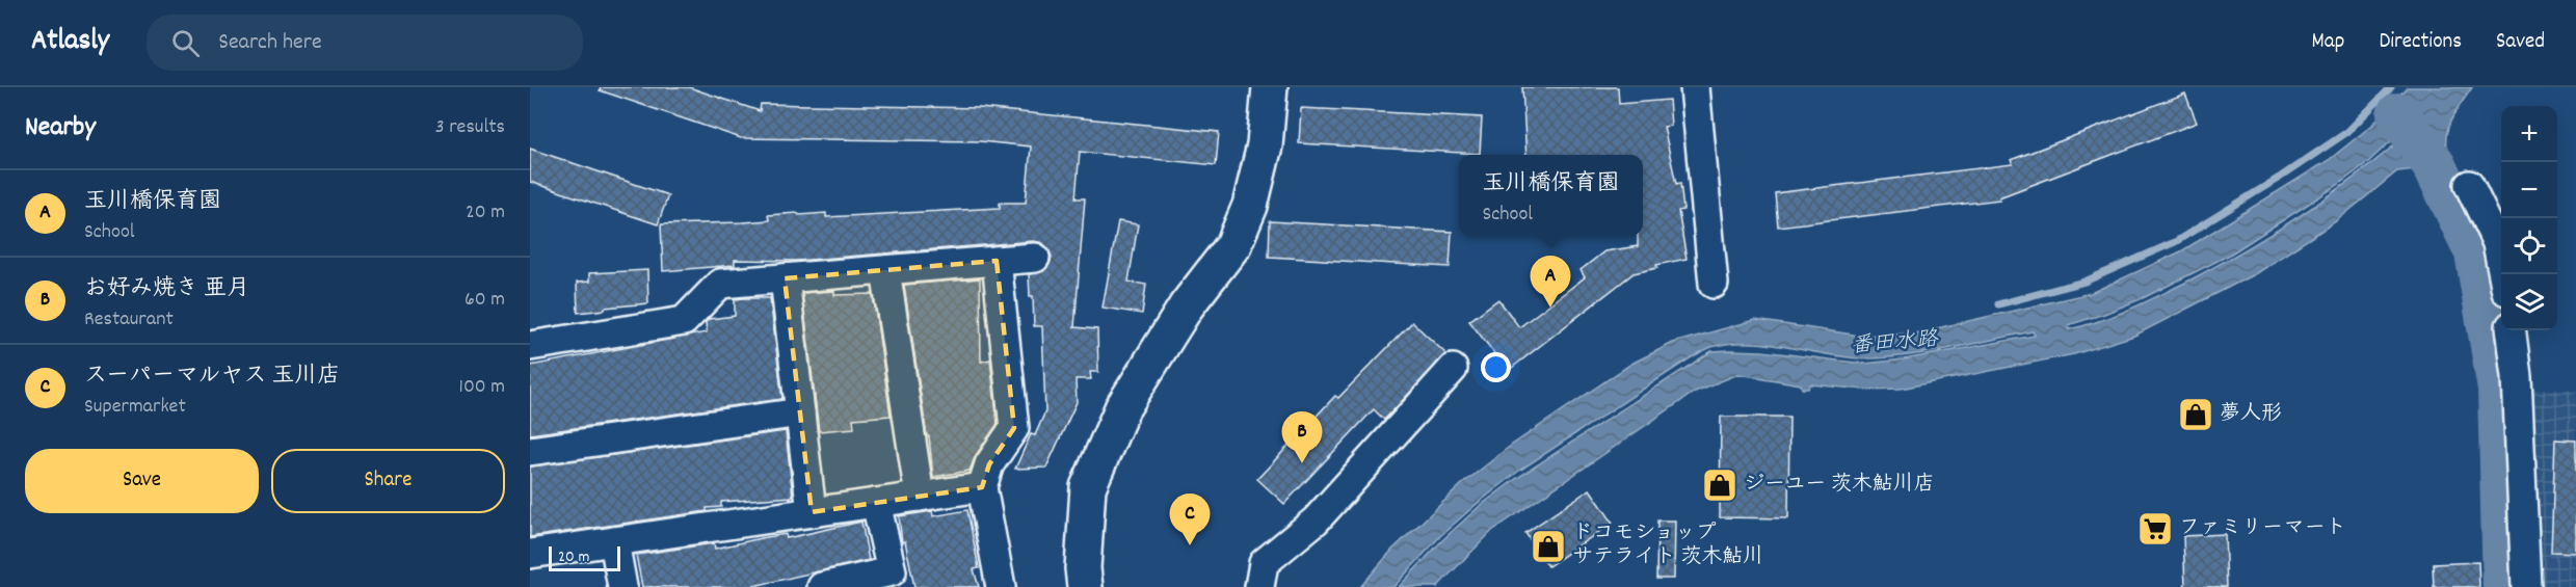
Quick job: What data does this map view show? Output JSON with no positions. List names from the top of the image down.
{
  "water": ["番田水路"],
  "places": {
    "shop": ["夢人形", "ジーユー 茨木鮎川店", "ドコモショップ サテライト 茨木鮎川"],
    "supermarket": ["ファミリーマート"]
  },
  "scale_bar": "20 m",
  "page": {
    "header": "Atlasly",
    "search": "Search here",
    "nav": ["Map", "Directions", "Saved"],
    "heading": ["Nearby", "3 results"],
    "map_buttons": ["+", "−"],
    "popup": ["玉川橋保育園", "School"],
    "list": [
      {
        "mark": "A",
        "name": "玉川橋保育園",
        "note": "School",
        "value": "20 m"
      },
      {
        "mark": "B",
        "name": "お好み焼き 亜月",
        "note": "Restaurant",
        "value": "60 m"
      },
      {
        "mark": "C",
        "name": "スーパーマルヤス 玉川店",
        "note": "Supermarket",
        "value": "100 m"
      }
    ],
    "pins": ["A", "B", "C"],
    "buttons": ["Save", "Share"],
    "scale": "20 m"
  }
}
